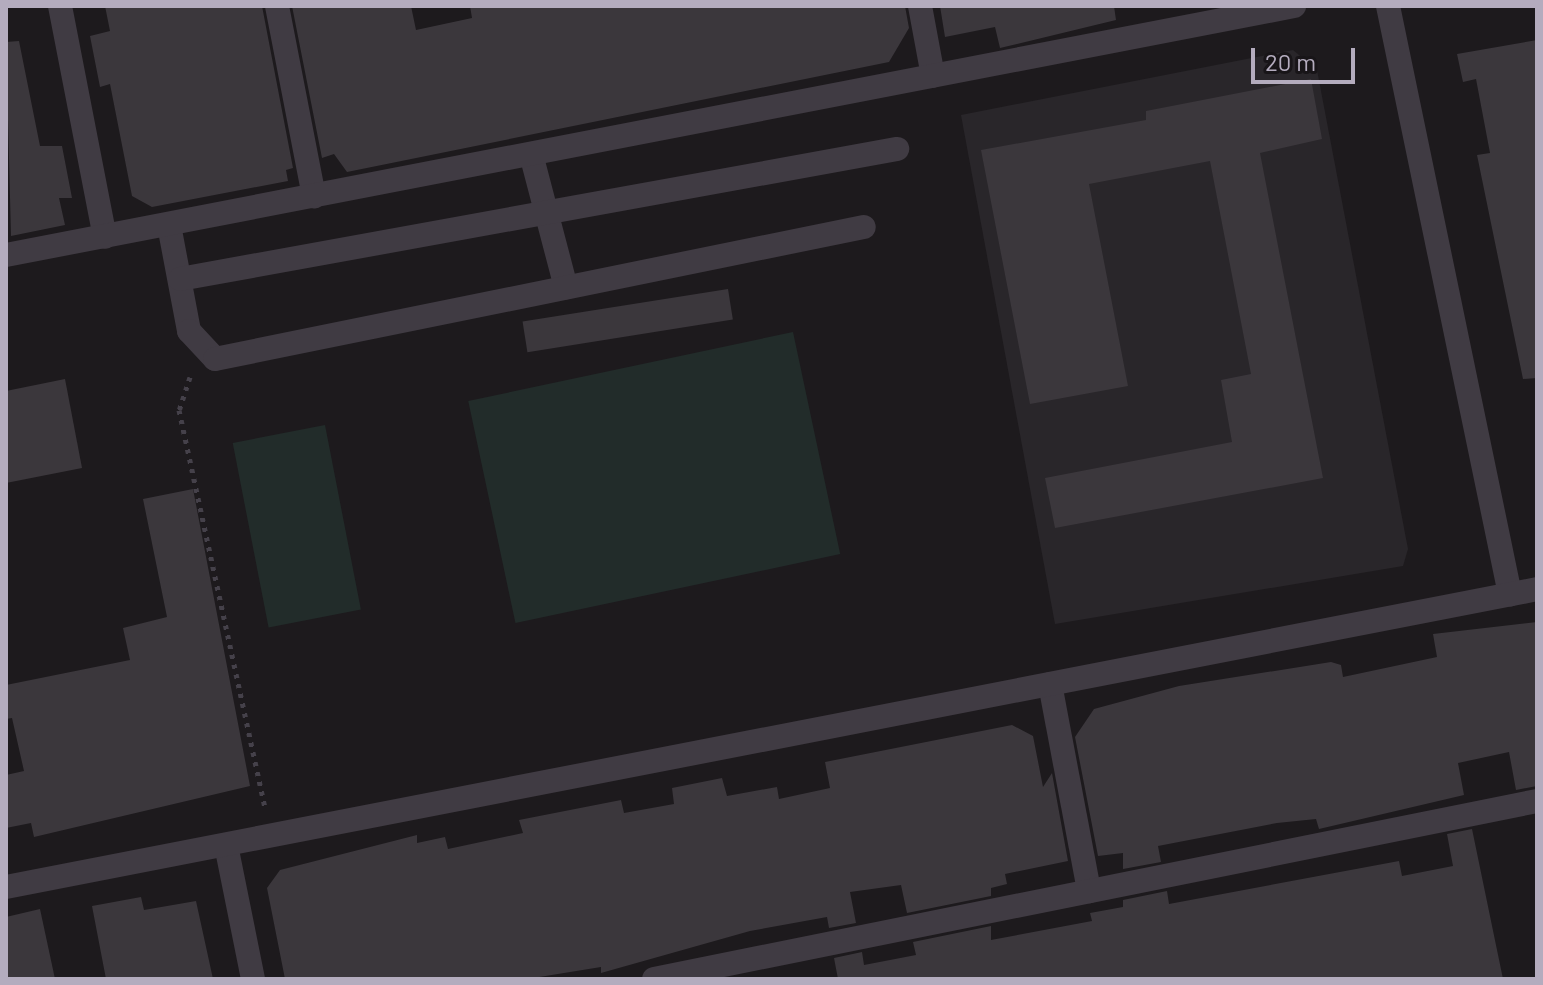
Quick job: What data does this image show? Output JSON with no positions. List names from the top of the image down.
{
  "scale_bar": "20 m"
}
